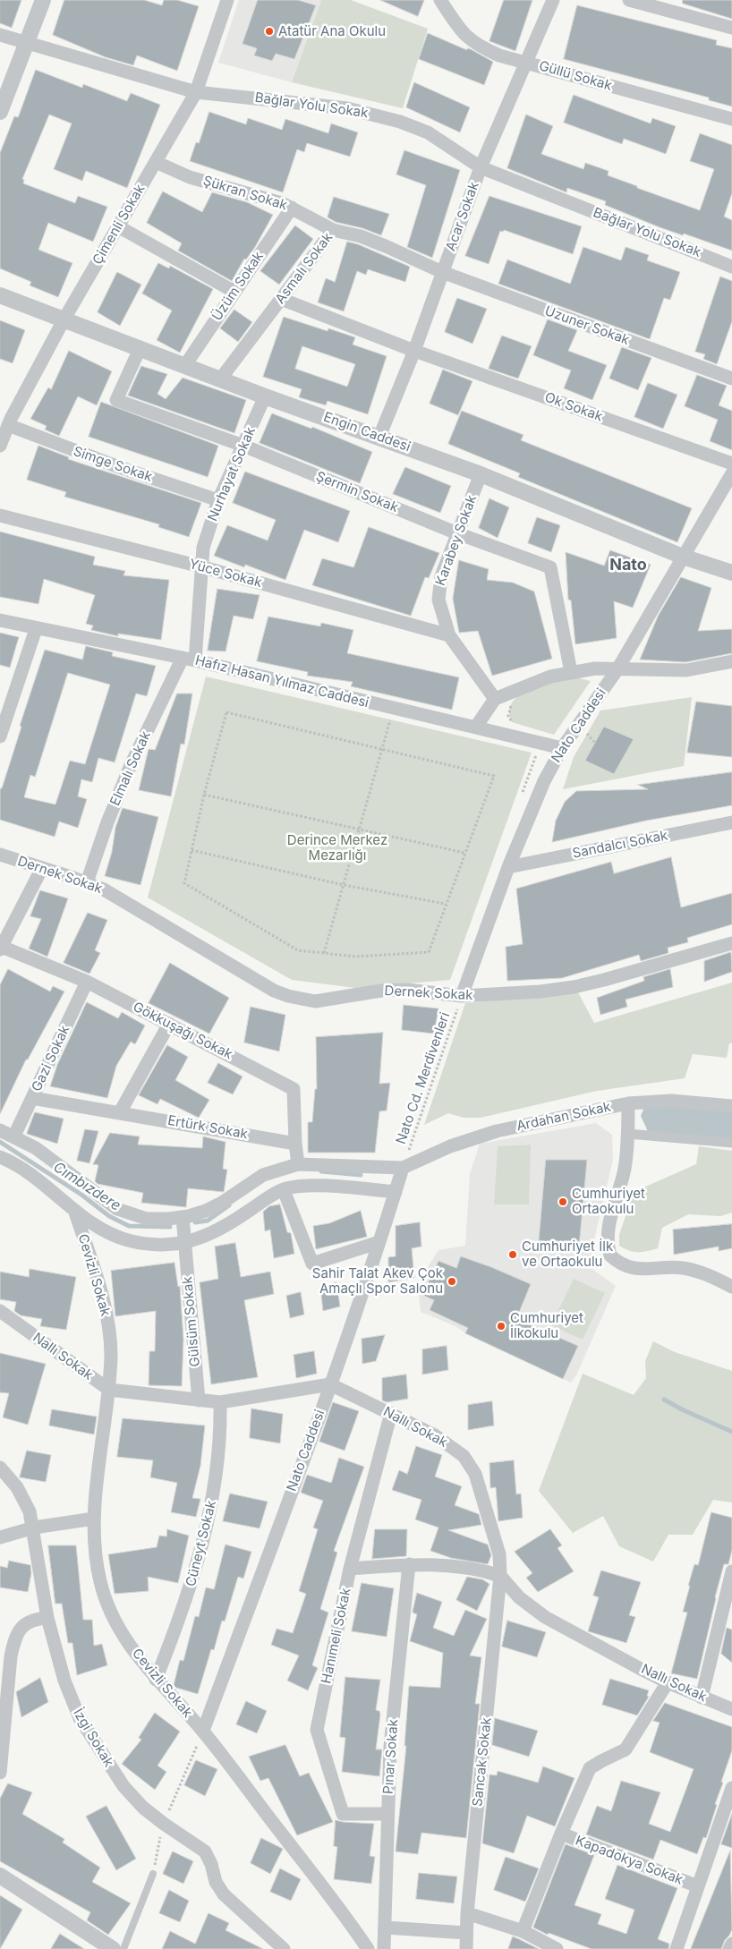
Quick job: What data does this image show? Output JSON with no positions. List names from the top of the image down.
{
  "streets": {
    "street": [
      "Güllü Sokak",
      "Bağlar Yolu Sokak",
      "Şükran Sokak",
      "Acar Sokak",
      "Çimenli Sokak",
      "Asmalı Sokak",
      "Üzüm Sokak",
      "Uzuner Sokak",
      "Ok Sokak",
      "Engin Caddesi",
      "Simge Sokak",
      "Nurhayat Sokak",
      "Şermin Sokak",
      "Karabey Sokak",
      "Yüce Sokak",
      "Hafız Hasan Yılmaz Caddesi",
      "Nato Caddesi",
      "Elmalı Sokak",
      "Sandalcı Sokak",
      "Dernek Sokak",
      "Gökkuşağı Sokak",
      "Gazi Sokak",
      "Ardahan Sokak",
      "Ertürk Sokak",
      "Cevizli Sokak",
      "Gülsüm Sokak",
      "Nallı Sokak",
      "Cüneyt Sokak",
      "Hanımeli Sokak",
      "İzgi Sokak",
      "Pınar Sokak",
      "Sancak Sokak",
      "Kapadokya Sokak"
    ],
    "path": ["Nato Cd. Merdivenleri"]
  },
  "crossings": [
    ["Güllü Sokak", "Acar Sokak"],
    ["Bağlar Yolu Sokak", "Acar Sokak"],
    ["Bağlar Yolu Sokak", "Çimenli Sokak"],
    ["Şükran Sokak", "Çimenli Sokak"],
    ["Şükran Sokak", "Asmalı Sokak"],
    ["Şükran Sokak", "Üzüm Sokak"],
    ["Acar Sokak", "Asmalı Sokak"],
    ["Acar Sokak", "Uzuner Sokak"],
    ["Acar Sokak", "Ok Sokak"],
    ["Acar Sokak", "Engin Caddesi"],
    ["Çimenli Sokak", "Engin Caddesi"],
    ["Çimenli Sokak", "Simge Sokak"],
    ["Asmalı Sokak", "Uzuner Sokak"],
    ["Asmalı Sokak", "Ok Sokak"],
    ["Asmalı Sokak", "Engin Caddesi"],
    ["Üzüm Sokak", "Engin Caddesi"],
    ["Engin Caddesi", "Nurhayat Sokak"],
    ["Engin Caddesi", "Şermin Sokak"],
    ["Engin Caddesi", "Karabey Sokak"],
    ["Engin Caddesi", "Nato Caddesi"],
    ["Simge Sokak", "Nurhayat Sokak"],
    ["Nurhayat Sokak", "Şermin Sokak"],
    ["Nurhayat Sokak", "Yüce Sokak"],
    ["Nurhayat Sokak", "Hafız Hasan Yılmaz Caddesi"],
    ["Nurhayat Sokak", "Elmalı Sokak"],
    ["Şermin Sokak", "Karabey Sokak"],
    ["Karabey Sokak", "Yüce Sokak"],
    ["Hafız Hasan Yılmaz Caddesi", "Nato Caddesi"],
    ["Hafız Hasan Yılmaz Caddesi", "Elmalı Sokak"],
    ["Nato Caddesi", "Sandalcı Sokak"],
    ["Nato Caddesi", "Dernek Sokak"],
    ["Nato Caddesi", "Nato Cd. Merdivenleri"],
    ["Nato Caddesi", "Ardahan Sokak"],
    ["Nato Caddesi", "Cevizli Sokak"],
    ["Nato Caddesi", "Nallı Sokak"],
    ["Elmalı Sokak", "Dernek Sokak"],
    ["Dernek Sokak", "Nato Cd. Merdivenleri"],
    ["Gökkuşağı Sokak", "Gazi Sokak"],
    ["Gökkuşağı Sokak", "Ertürk Sokak"],
    ["Gazi Sokak", "Ertürk Sokak"],
    ["Nato Cd. Merdivenleri", "Ardahan Sokak"],
    ["Cevizli Sokak", "Nallı Sokak"],
    ["Cevizli Sokak", "Cüneyt Sokak"],
    ["Gülsüm Sokak", "Nallı Sokak"],
    ["Nallı Sokak", "Cüneyt Sokak"],
    ["Nallı Sokak", "Hanımeli Sokak"],
    ["Nallı Sokak", "Sancak Sokak"],
    ["Hanımeli Sokak", "Pınar Sokak"]
  ],
  "districts": ["Nato"],
  "water": ["Cımbızdere"],
  "parks": ["Derince Merkez Mezarlığı"],
  "places": [
    "Atatür Ana Okulu",
    "Cumhuriyet Ortaokulu",
    "Cumhuriyet İlk ve Ortaokulu",
    "Sahir Talat Akev Çok Amaçlı Spor Salonu",
    "Cumhuriyet İlkokulu"
  ]
}
